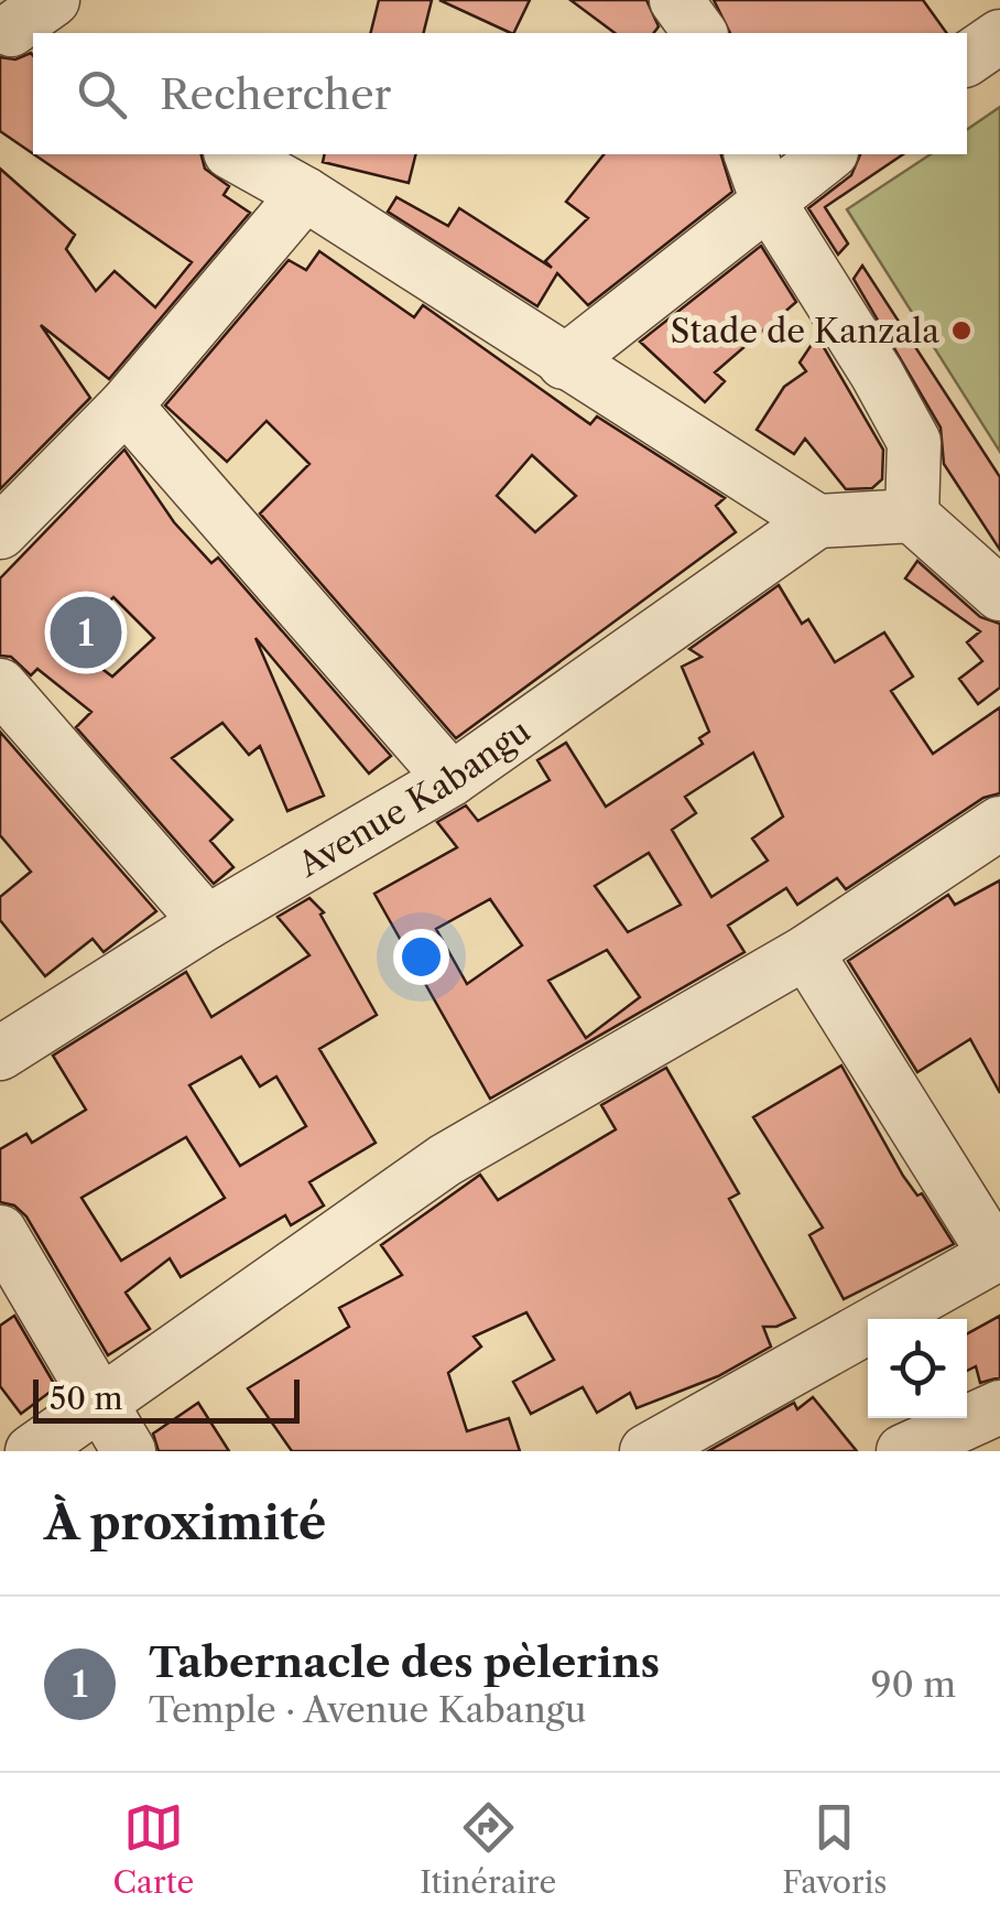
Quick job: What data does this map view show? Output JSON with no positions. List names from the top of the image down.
{
  "streets": {
    "street": ["Avenue Kabangu"]
  },
  "places": ["Stade de Kanzala"],
  "scale_bar": "50 m",
  "page": {
    "search": "Rechercher",
    "pins": "1",
    "scale": "50 m",
    "heading": "À proximité",
    "list": [
      {
        "mark": "1",
        "name": "Tabernacle des pèlerins",
        "note": "Temple · Avenue Kabangu",
        "value": "90 m"
      }
    ],
    "nav": ["Carte", "Itinéraire", "Favoris"]
  }
}
